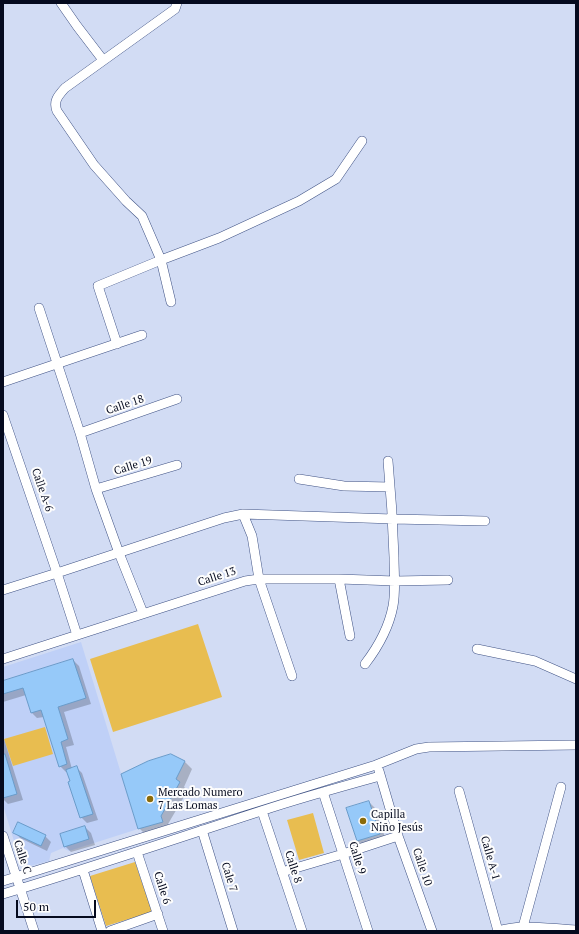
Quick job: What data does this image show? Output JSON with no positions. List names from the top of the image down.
{
  "streets": {
    "street": [
      "Calle 18",
      "Calle 19",
      "Calle A-6",
      "Calle 13",
      "Calle C",
      "Calle 9",
      "Calle A-1",
      "Calle 8",
      "Calle 10",
      "Cale 7",
      "Calle 6"
    ]
  },
  "crossings": [
    ["Calle A-6", "Calle 13"]
  ],
  "places": ["Mercado Numero 7 Las Lomas", "Capilla Niño Jesús"],
  "scale_bar": "50 m"
}
